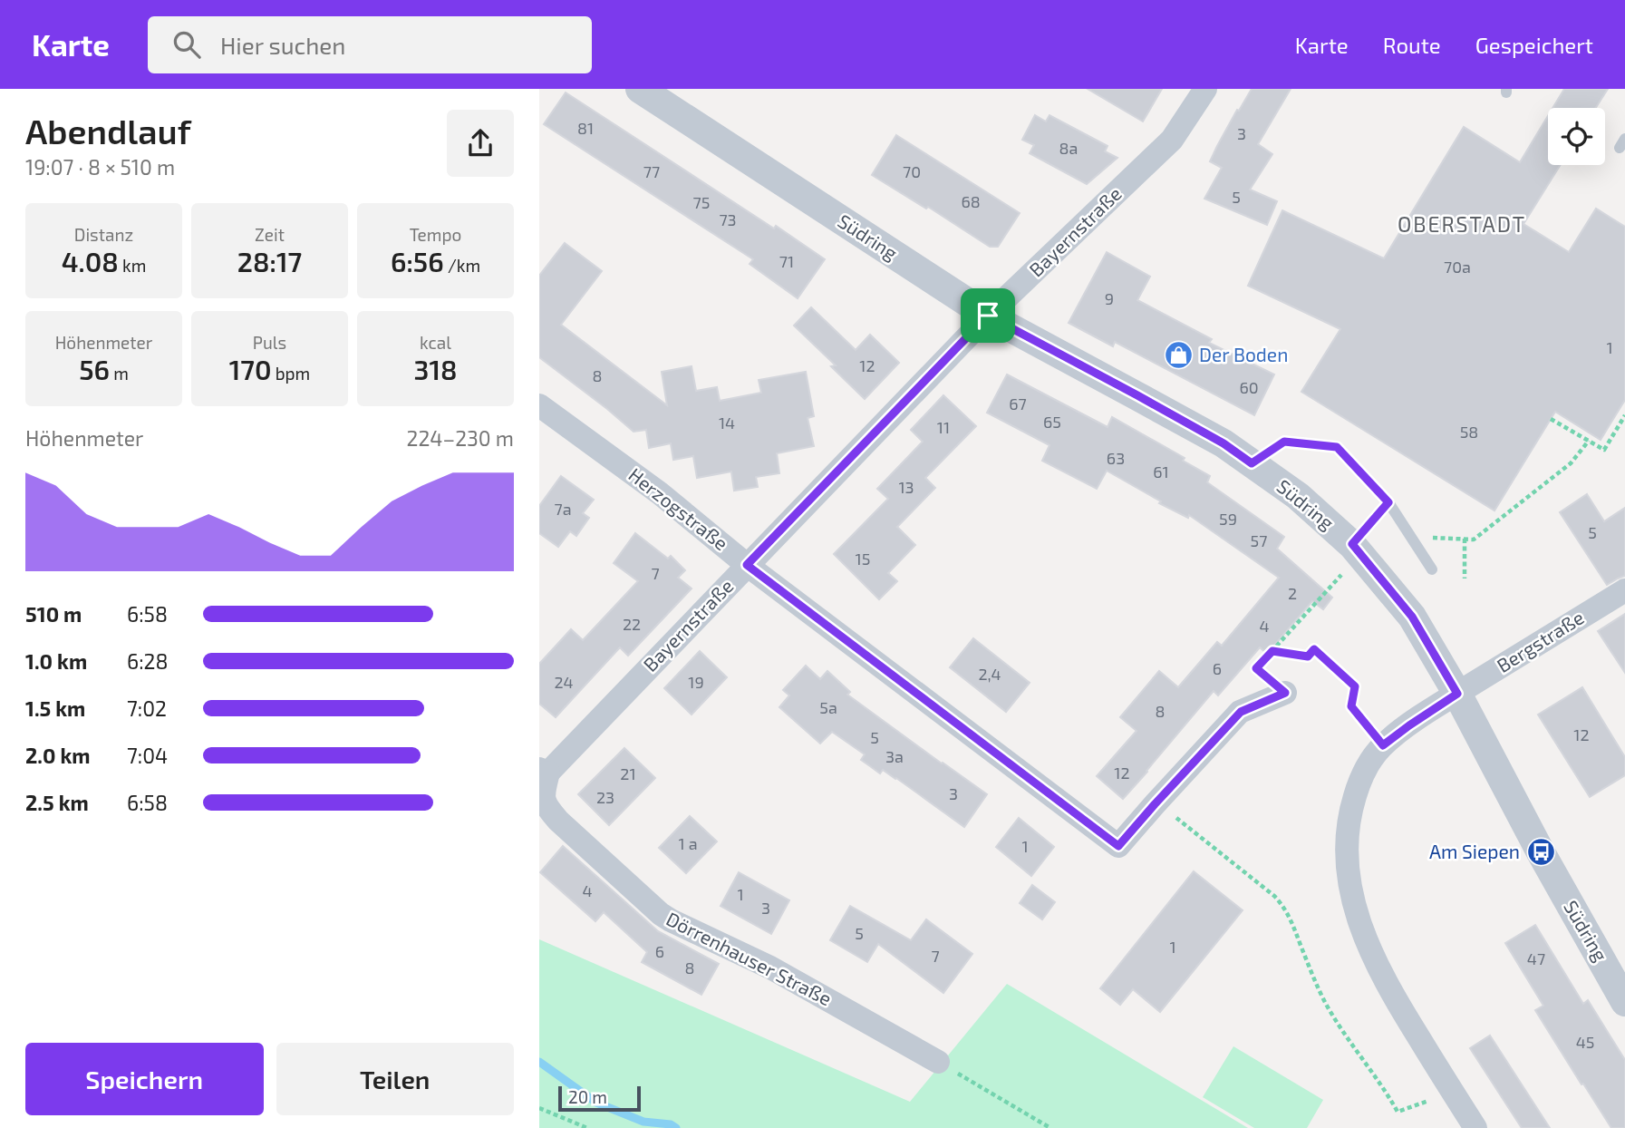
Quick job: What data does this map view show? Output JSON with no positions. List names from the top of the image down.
{
  "streets": {
    "street": [
      "Bayernstraße",
      "Südring",
      "Herzogstraße",
      "Bergstraße",
      "Dörrenhauser Straße"
    ]
  },
  "crossings": [
    ["Bayernstraße", "Südring"],
    ["Bayernstraße", "Herzogstraße"],
    ["Bayernstraße", "Dörrenhauser Straße"],
    ["Südring", "Bergstraße"]
  ],
  "districts": ["OBERSTADT"],
  "places": {
    "shop": ["Der Boden"],
    "bus stop": ["Am Siepen"]
  },
  "house_numbers": [
    "81",
    "3",
    "8a",
    "77",
    "70",
    "5",
    "68",
    "75",
    "73",
    "71",
    "70a",
    "9",
    "1",
    "12",
    "8",
    "60",
    "67",
    "65",
    "14",
    "11",
    "58",
    "63",
    "61",
    "13",
    "7a",
    "59",
    "5",
    "57",
    "15",
    "7",
    "2",
    "22",
    "4",
    "6",
    "2,4",
    "24",
    "19",
    "5a",
    "8",
    "12",
    "5",
    "3a",
    "12",
    "21",
    "3",
    "23",
    "1 a",
    "1",
    "4",
    "1",
    "3",
    "5",
    "1",
    "6",
    "7",
    "47",
    "8",
    "45"
  ],
  "scale_bar": "20 m",
  "page": {
    "header": "Karte",
    "search": "Hier suchen",
    "nav": ["Karte", "Route", "Gespeichert"],
    "heading": ["Abendlauf", "19:07 · 8 × 510 m"],
    "stats": [
      ["Distanz", "4.08 km"],
      ["Zeit", "28:17"],
      ["Tempo", "6:56 /km"],
      ["Höhenmeter", "56 m"],
      ["Puls", "170 bpm"],
      ["kcal", "318"]
    ],
    "chart": ["Höhenmeter", "224–230 m"],
    "list": [
      {
        "name": "510 m",
        "note": "6:58"
      },
      {
        "name": "1.0 km",
        "note": "6:28"
      },
      {
        "name": "1.5 km",
        "note": "7:02"
      },
      {
        "name": "2.0 km",
        "note": "7:04"
      },
      {
        "name": "2.5 km",
        "note": "6:58"
      }
    ],
    "buttons": ["Speichern", "Teilen"],
    "scale": "20 m"
  }
}
